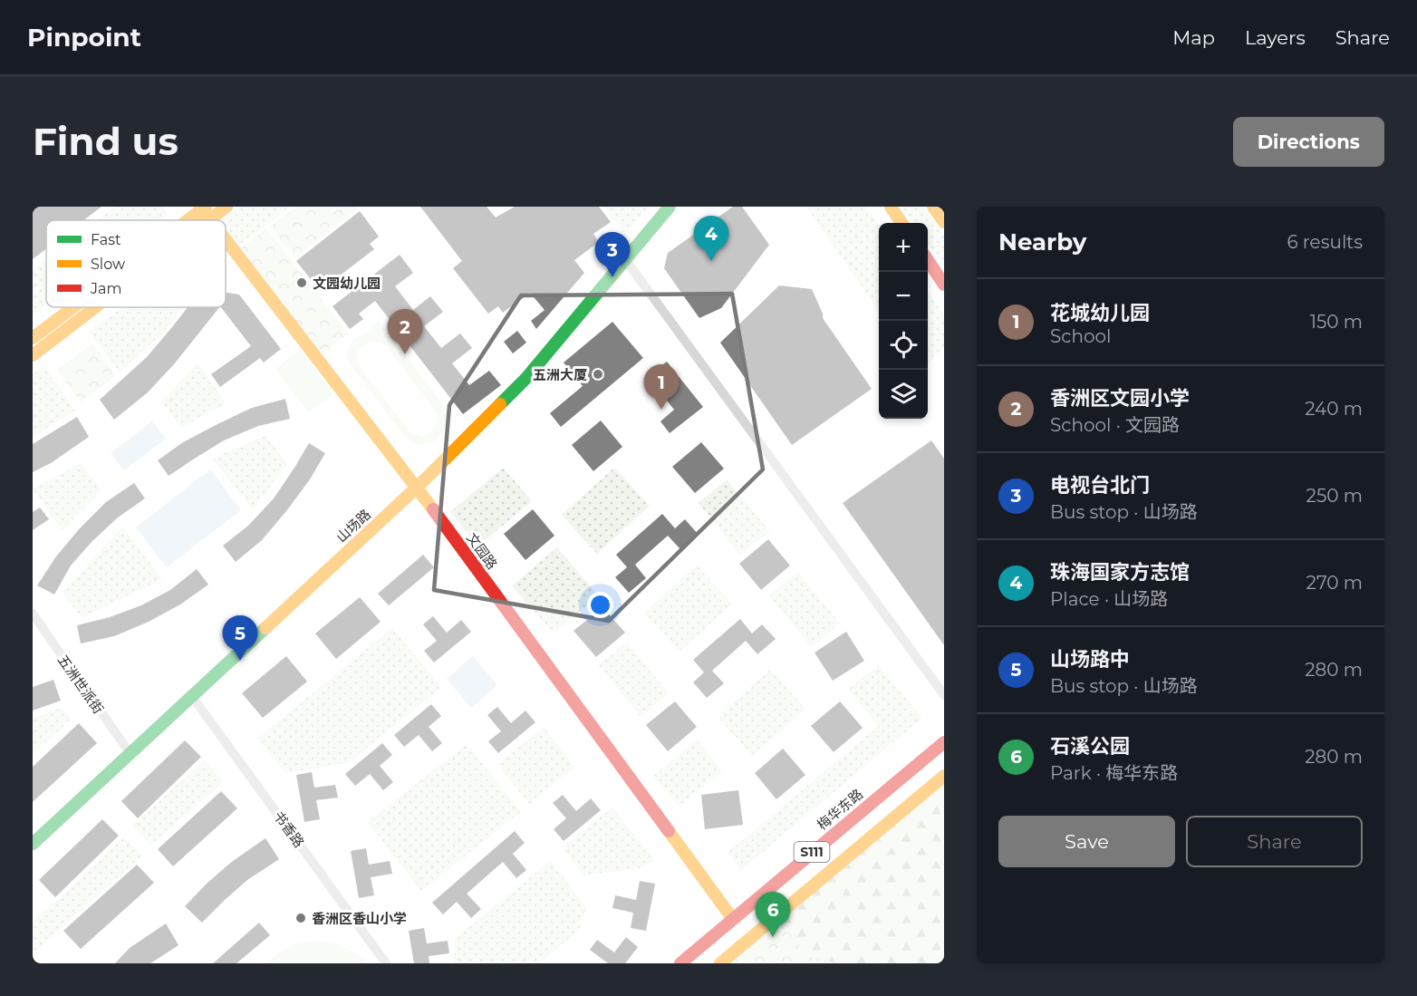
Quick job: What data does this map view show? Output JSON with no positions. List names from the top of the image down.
{
  "streets": {
    "street": [
      "山场路",
      "文园路",
      "五洲世派街",
      "梅华东路",
      "书香路",
      "S111"
    ]
  },
  "crossings": [
    ["山场路", "文园路"],
    ["山场路", "五洲世派街"],
    ["山场路", "书香路"],
    ["文园路", "梅华东路"]
  ],
  "places": ["文园幼儿园", "五洲大厦", "香洲区香山小学"],
  "legend": ["Fast", "Slow", "Jam"],
  "page": {
    "header": "Pinpoint",
    "nav": ["Map", "Layers", "Share"],
    "buttons": [
      "Directions",
      ["Save", "Share"]
    ],
    "title": "Find us",
    "heading": ["Nearby", "6 results"],
    "pins": [
      "4",
      "3",
      "2",
      "1",
      "5",
      "6"
    ],
    "map_buttons": ["+", "−"],
    "list": [
      {
        "mark": "1",
        "name": "花城幼儿园",
        "note": "School",
        "value": "150 m"
      },
      {
        "mark": "2",
        "name": "香洲区文园小学",
        "note": "School · 文园路",
        "value": "240 m"
      },
      {
        "mark": "3",
        "name": "电视台北门",
        "note": "Bus stop · 山场路",
        "value": "250 m"
      },
      {
        "mark": "4",
        "name": "珠海国家方志馆",
        "note": "Place · 山场路",
        "value": "270 m"
      },
      {
        "mark": "5",
        "name": "山场路中",
        "note": "Bus stop · 山场路",
        "value": "280 m"
      },
      {
        "mark": "6",
        "name": "石溪公园",
        "note": "Park · 梅华东路",
        "value": "280 m"
      }
    ]
  }
}
